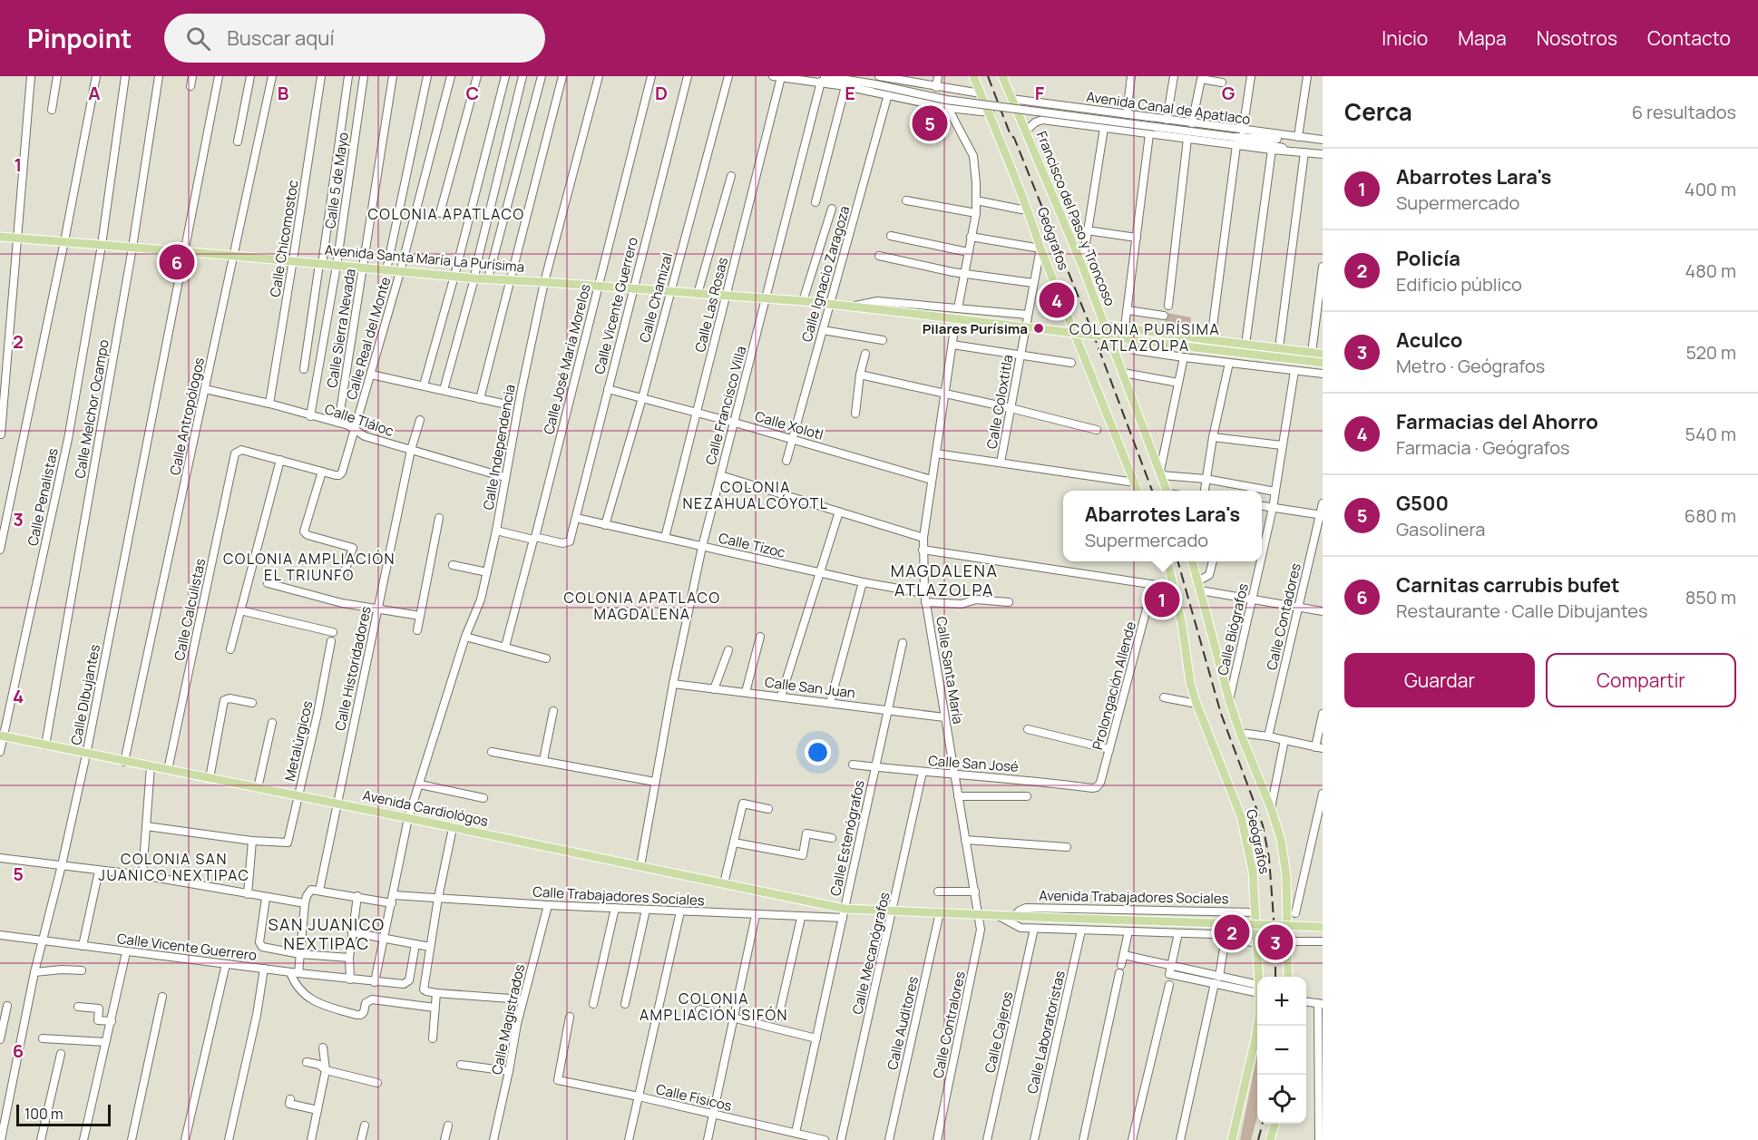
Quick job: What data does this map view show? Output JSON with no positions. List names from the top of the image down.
{
  "streets": {
    "main road": [
      "Francisco del Paso y Troncoso",
      "Geógrafos",
      "Avenida Santa María La Purísima",
      "Avenida Cardiológos",
      "Avenida Trabajadores Sociales"
    ],
    "street": [
      "Avenida Canal de Apatlaco",
      "Calle 5 de Mayo",
      "Calle Chicomostoc",
      "Calle Ignacio Zaragoza",
      "Calle Chamizal",
      "Calle Las Rosas",
      "Calle Vicente Guerrero",
      "Calle Sierra Nevada",
      "Calle Real del Monte",
      "Calle José María Morelos",
      "Calle Coloxtitla",
      "Calle Francisco Villa",
      "Calle Melchor Ocampo",
      "Calle Antropólogos",
      "Calle Tláloc",
      "Calle Xolotl",
      "Calle Independencia",
      "Calle Penalistas",
      "Calle Tízoc",
      "Calle Calculistas",
      "Calle Contadores",
      "Calle Biógrafos",
      "Calle Historidadores",
      "Calle Santa María",
      "Prolongación Allende",
      "Calle San Juan",
      "Calle Dibujantes",
      "Metalúrgicos",
      "Calle San José",
      "Calle Estenógrafos",
      "Calle Trabajadores Sociales",
      "Calle Mecanógrafos",
      "Calle Magistrados",
      "Calle Auditores",
      "Calle Contralores",
      "Calle Cajeros",
      "Calle Laboratoristas",
      "Calle Físicos"
    ]
  },
  "crossings": [
    ["Avenida Canal de Apatlaco", "Francisco del Paso y Troncoso"],
    ["Calle 5 de Mayo", "Avenida Santa María La Purísima"],
    ["Calle 5 de Mayo", "Calle Tláloc"],
    ["Calle Chicomostoc", "Avenida Santa María La Purísima"],
    ["Calle Chicomostoc", "Calle Tláloc"],
    ["Geógrafos", "Calle Coloxtitla"],
    ["Geógrafos", "Avenida Trabajadores Sociales"],
    ["Avenida Santa María La Purísima", "Calle Ignacio Zaragoza"],
    ["Avenida Santa María La Purísima", "Calle Chamizal"],
    ["Avenida Santa María La Purísima", "Calle Las Rosas"],
    ["Avenida Santa María La Purísima", "Calle Vicente Guerrero"],
    ["Avenida Santa María La Purísima", "Calle Sierra Nevada"],
    ["Avenida Santa María La Purísima", "Calle Real del Monte"],
    ["Avenida Santa María La Purísima", "Calle José María Morelos"],
    ["Avenida Santa María La Purísima", "Calle Coloxtitla"],
    ["Avenida Santa María La Purísima", "Calle Francisco Villa"],
    ["Avenida Santa María La Purísima", "Calle Melchor Ocampo"],
    ["Avenida Santa María La Purísima", "Calle Antropólogos"],
    ["Avenida Santa María La Purísima", "Calle Independencia"],
    ["Avenida Santa María La Purísima", "Calle Penalistas"],
    ["Avenida Santa María La Purísima", "Calle Dibujantes"],
    ["Calle Ignacio Zaragoza", "Calle Xolotl"],
    ["Calle Chamizal", "Calle Xolotl"],
    ["Calle Chamizal", "Calle Tízoc"],
    ["Calle Las Rosas", "Calle Xolotl"],
    ["Calle Las Rosas", "Calle Tízoc"],
    ["Calle Vicente Guerrero", "Calle José María Morelos"],
    ["Calle Vicente Guerrero", "Calle Xolotl"],
    ["Calle Vicente Guerrero", "Calle Independencia"],
    ["Calle Vicente Guerrero", "Calle Tízoc"],
    ["Calle Vicente Guerrero", "Calle Dibujantes"],
    ["Calle Sierra Nevada", "Calle Tláloc"],
    ["Calle Real del Monte", "Calle Tláloc"],
    ["Calle Francisco Villa", "Calle Xolotl"],
    ["Calle Francisco Villa", "Calle Tízoc"],
    ["Calle Francisco Villa", "Calle San Juan"],
    ["Calle Francisco Villa", "Avenida Cardiológos"],
    ["Calle Melchor Ocampo", "Avenida Cardiológos"],
    ["Calle Antropólogos", "Calle Tláloc"],
    ["Calle Antropólogos", "Avenida Cardiológos"],
    ["Calle Tláloc", "Calle Independencia"],
    ["Calle Tláloc", "Calle Historidadores"],
    ["Calle Xolotl", "Calle Santa María"],
    ["Calle Independencia", "Avenida Cardiológos"],
    ["Calle Independencia", "Calle Trabajadores Sociales"],
    ["Calle Penalistas", "Avenida Cardiológos"],
    ["Calle Tízoc", "Calle Santa María"],
    ["Calle Calculistas", "Avenida Cardiológos"],
    ["Calle Historidadores", "Avenida Cardiológos"],
    ["Calle Santa María", "Calle San Juan"],
    ["Calle Santa María", "Calle San José"],
    ["Calle Santa María", "Avenida Trabajadores Sociales"],
    ["Calle Santa María", "Calle Contralores"],
    ["Prolongación Allende", "Calle San José"],
    ["Calle San Juan", "Calle Estenógrafos"],
    ["Calle Dibujantes", "Avenida Cardiológos"],
    ["Metalúrgicos", "Avenida Cardiológos"],
    ["Calle San José", "Calle Estenógrafos"],
    ["Calle San José", "Calle Mecanógrafos"],
    ["Avenida Cardiológos", "Calle Estenógrafos"],
    ["Avenida Cardiológos", "Avenida Trabajadores Sociales"],
    ["Calle Estenógrafos", "Calle Trabajadores Sociales"],
    ["Calle Estenógrafos", "Avenida Trabajadores Sociales"],
    ["Calle Estenógrafos", "Calle Físicos"],
    ["Calle Trabajadores Sociales", "Calle Magistrados"],
    ["Avenida Trabajadores Sociales", "Calle Mecanógrafos"],
    ["Avenida Trabajadores Sociales", "Calle Auditores"],
    ["Avenida Trabajadores Sociales", "Calle Contralores"],
    ["Avenida Trabajadores Sociales", "Calle Cajeros"],
    ["Avenida Trabajadores Sociales", "Calle Laboratoristas"]
  ],
  "districts": [
    "COLONIA APATLACO",
    "COLONIA PURÍSIMA ATLAZOLPA",
    "COLONIA NEZAHUALCÓYOTL",
    "COLONIA AMPLIACIÓN EL TRIUNFO",
    "MAGDALENA ATLAZOLPA",
    "COLONIA APATLACO MAGDALENA",
    "COLONIA SAN JUANICO NEXTIPAC",
    "SAN JUANICO NEXTIPAC",
    "COLONIA AMPLIACIÓN SIFÓN"
  ],
  "places": ["Pilares Purísima"],
  "scale_bar": "100 m",
  "page": {
    "header": "Pinpoint",
    "search": "Buscar aquí",
    "nav": [
      "Inicio",
      "Mapa",
      "Nosotros",
      "Contacto"
    ],
    "heading": ["Cerca", "6 resultados"],
    "pins": [
      "5",
      "6",
      "4",
      "1",
      "2",
      "3"
    ],
    "list": [
      {
        "mark": "1",
        "name": "Abarrotes Lara's",
        "note": "Supermercado",
        "value": "400 m"
      },
      {
        "mark": "2",
        "name": "Policía",
        "note": "Edificio público",
        "value": "480 m"
      },
      {
        "mark": "3",
        "name": "Aculco",
        "note": "Metro · Geógrafos",
        "value": "520 m"
      },
      {
        "mark": "4",
        "name": "Farmacias del Ahorro",
        "note": "Farmacia · Geógrafos",
        "value": "540 m"
      },
      {
        "mark": "5",
        "name": "G500",
        "note": "Gasolinera",
        "value": "680 m"
      },
      {
        "mark": "6",
        "name": "Carnitas carrubis bufet",
        "note": "Restaurante · Calle Dibujantes",
        "value": "850 m"
      }
    ],
    "popup": ["Abarrotes Lara's", "Supermercado"],
    "buttons": ["Guardar", "Compartir"],
    "map_buttons": ["+", "−"],
    "scale": "100 m"
  },
  "grid": {
    "columns": [
      "A",
      "B",
      "C",
      "D",
      "E",
      "F",
      "G"
    ],
    "rows": [
      "1",
      "2",
      "3",
      "4",
      "5",
      "6"
    ]
  }
}
